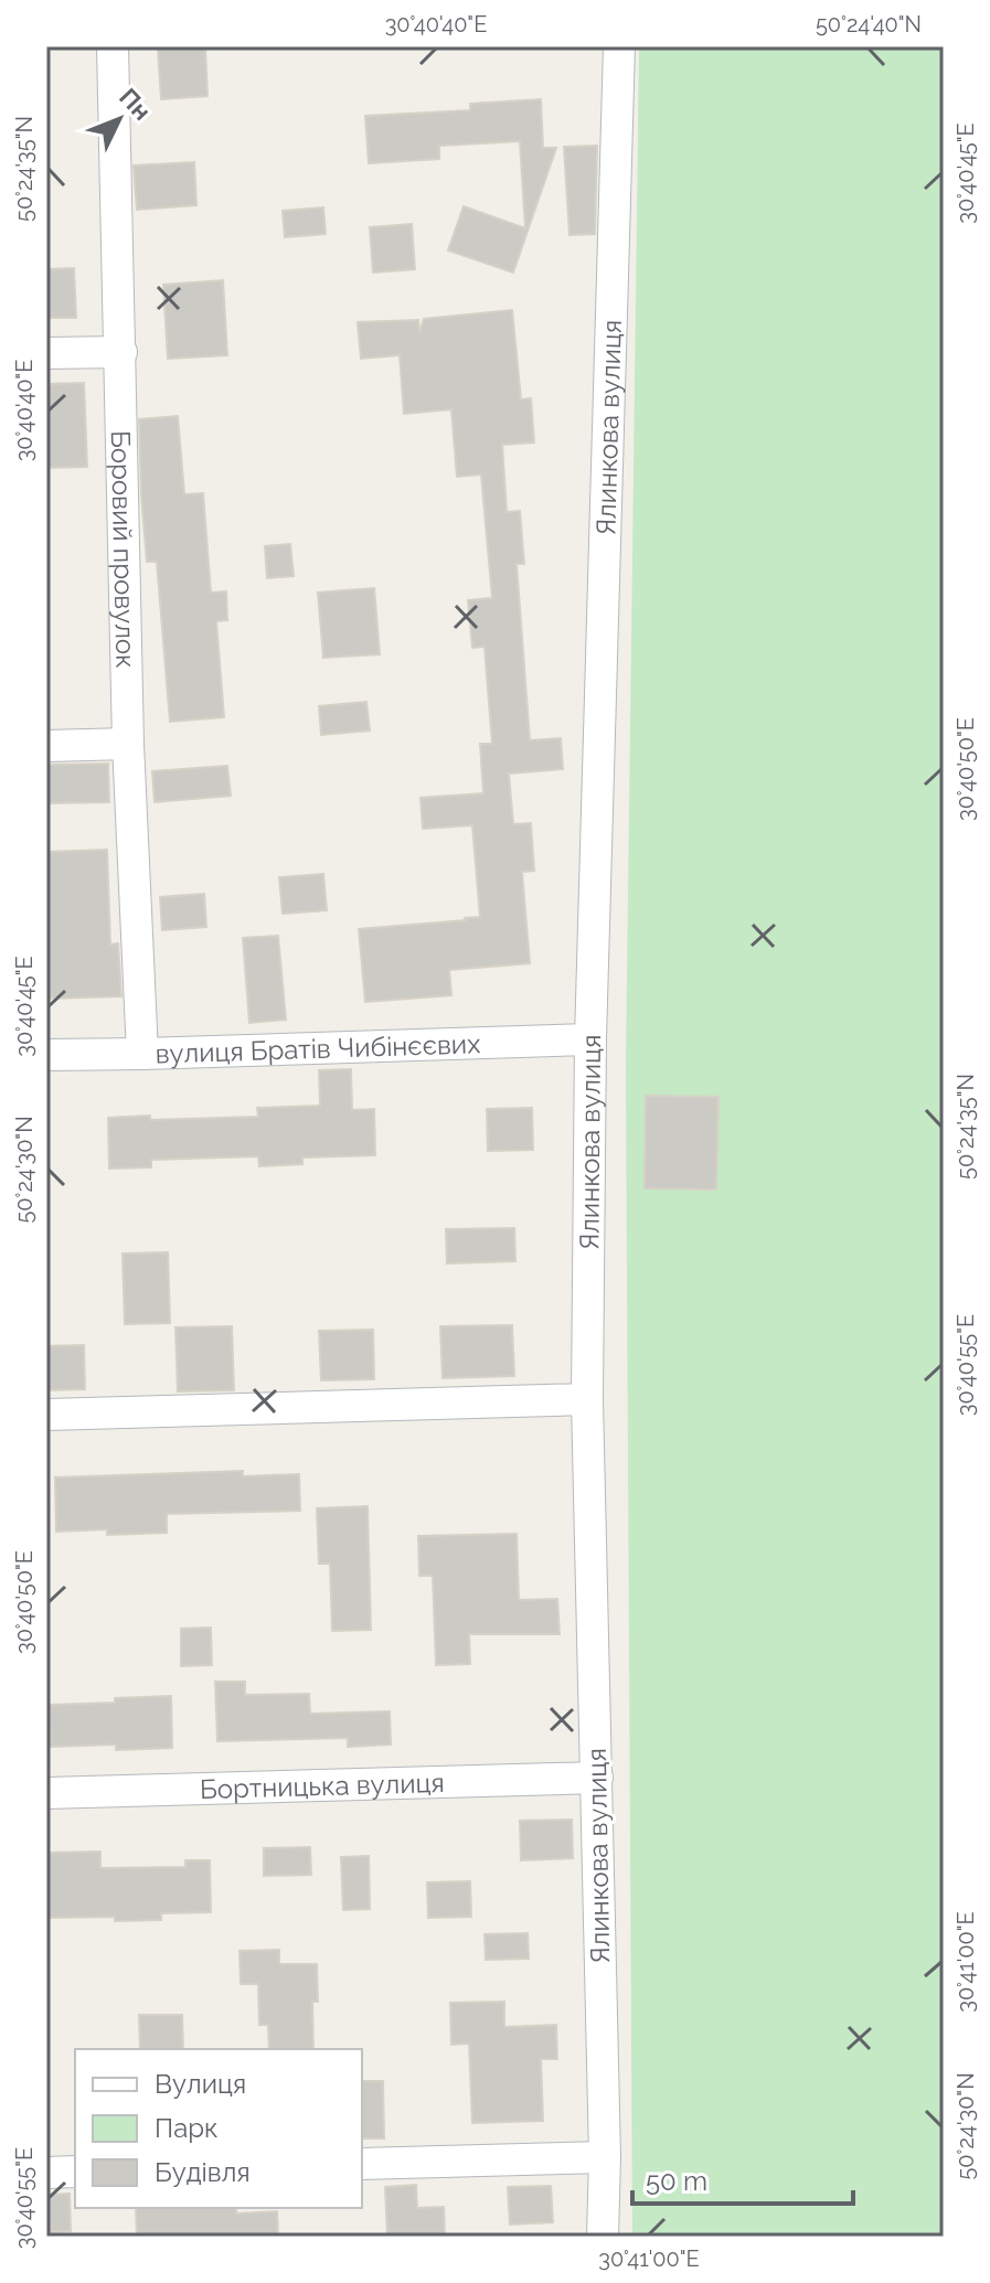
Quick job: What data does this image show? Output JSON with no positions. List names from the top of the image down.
{
  "streets": {
    "street": [
      "Ялинкова вулиця",
      "Боровий провулок",
      "вулиця Братів Чибінєєвих",
      "Бортницька вулиця"
    ]
  },
  "crossings": [
    ["Ялинкова вулиця", "вулиця Братів Чибінєєвих"],
    ["Ялинкова вулиця", "Бортницька вулиця"],
    ["Боровий провулок", "вулиця Братів Чибінєєвих"]
  ],
  "legend": ["Вулиця", "Парк", "Будівля"],
  "scale_bar": "50 m",
  "north": "top right",
  "coordinates": [
    "30°40'40\"E",
    "50°24'40\"N",
    "50°24'35\"N",
    "30°40'45\"E",
    "30°40'50\"E",
    "50°24'30\"N",
    "30°40'55\"E",
    "30°41'00\"E"
  ]
}
